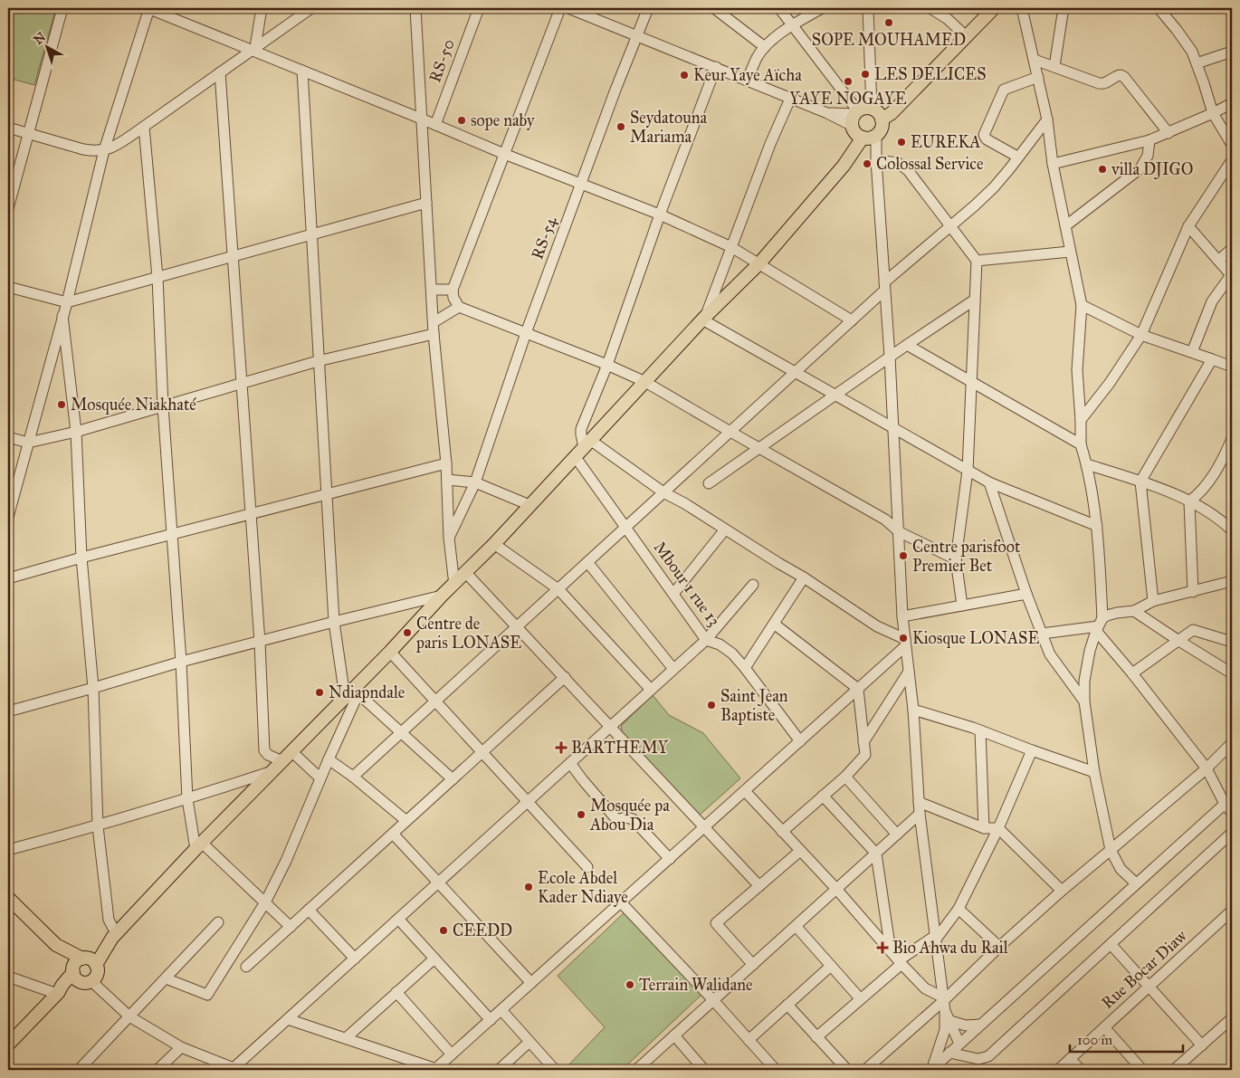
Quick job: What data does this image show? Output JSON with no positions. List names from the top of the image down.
{
  "streets": {
    "street": [
      "RS-50",
      "RS-54",
      "Mbour 1 rue 13",
      "Rue Bocar Diaw"
    ]
  },
  "places": {
    "other": [
      "SOPE MOUHAMED",
      "LES DELICES",
      "Keur Yaye Aïcha",
      "YAYE NOGAYE",
      "sope naby",
      "Seydatouna Mariama",
      "EUREKA",
      "Colossal Service",
      "villa DJIGO",
      "Mosquée Niakhaté",
      "Centre parisfoot Premier Bet",
      "Centre de paris LONASE",
      "Kiosque LONASE",
      "Ndiapndale",
      "Saint Jean Baptiste",
      "Mosquée pa Abou Dia",
      "Ecole Abdel Kader Ndiaye",
      "CEEDD",
      "Terrain Walidane"
    ],
    "health": ["BARTHEMY", "Bio Ahwa du Rail"]
  },
  "scale_bar": "100 m",
  "north": "top left"
}
